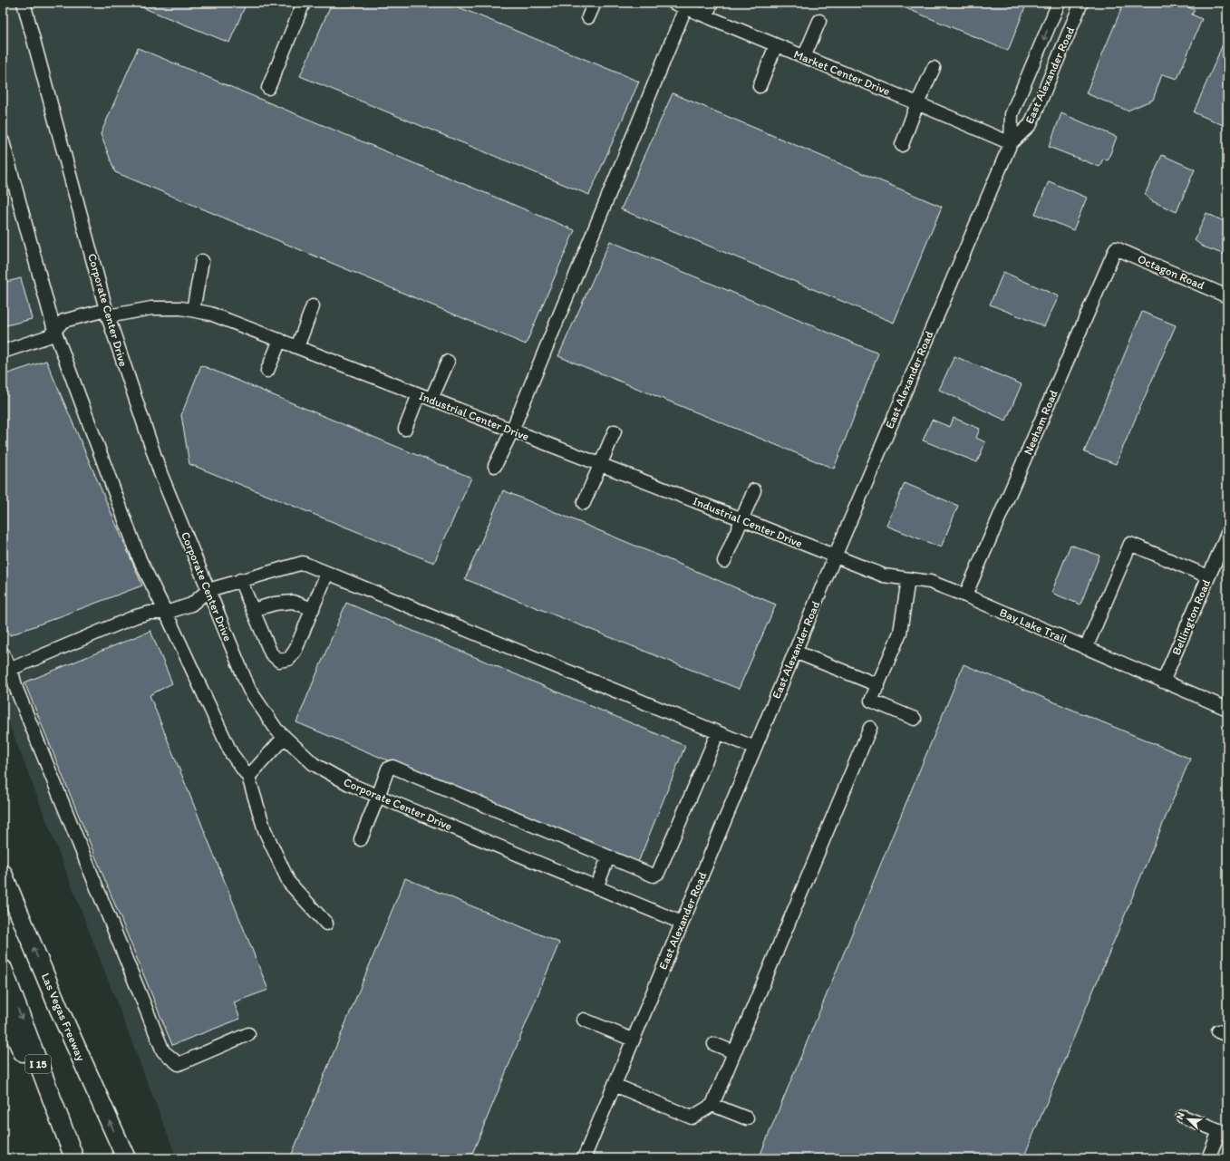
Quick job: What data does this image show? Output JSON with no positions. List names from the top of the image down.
{
  "streets": {
    "highway": ["Las Vegas Freeway", "I 15"],
    "street": [
      "Market Center Drive",
      "East Alexander Road",
      "Octagon Road",
      "Corporate Center Drive",
      "Industrial Center Drive",
      "Neeham Road",
      "Bellington Road",
      "Bay Lake Trail"
    ]
  },
  "crossings": [
    ["Market Center Drive", "East Alexander Road"],
    ["East Alexander Road", "Corporate Center Drive"],
    ["East Alexander Road", "Industrial Center Drive"],
    ["East Alexander Road", "Bay Lake Trail"],
    ["Octagon Road", "Neeham Road"],
    ["Corporate Center Drive", "Industrial Center Drive"],
    ["Industrial Center Drive", "Bay Lake Trail"],
    ["Neeham Road", "Bay Lake Trail"],
    ["Bellington Road", "Bay Lake Trail"]
  ],
  "north": "top left"
}
